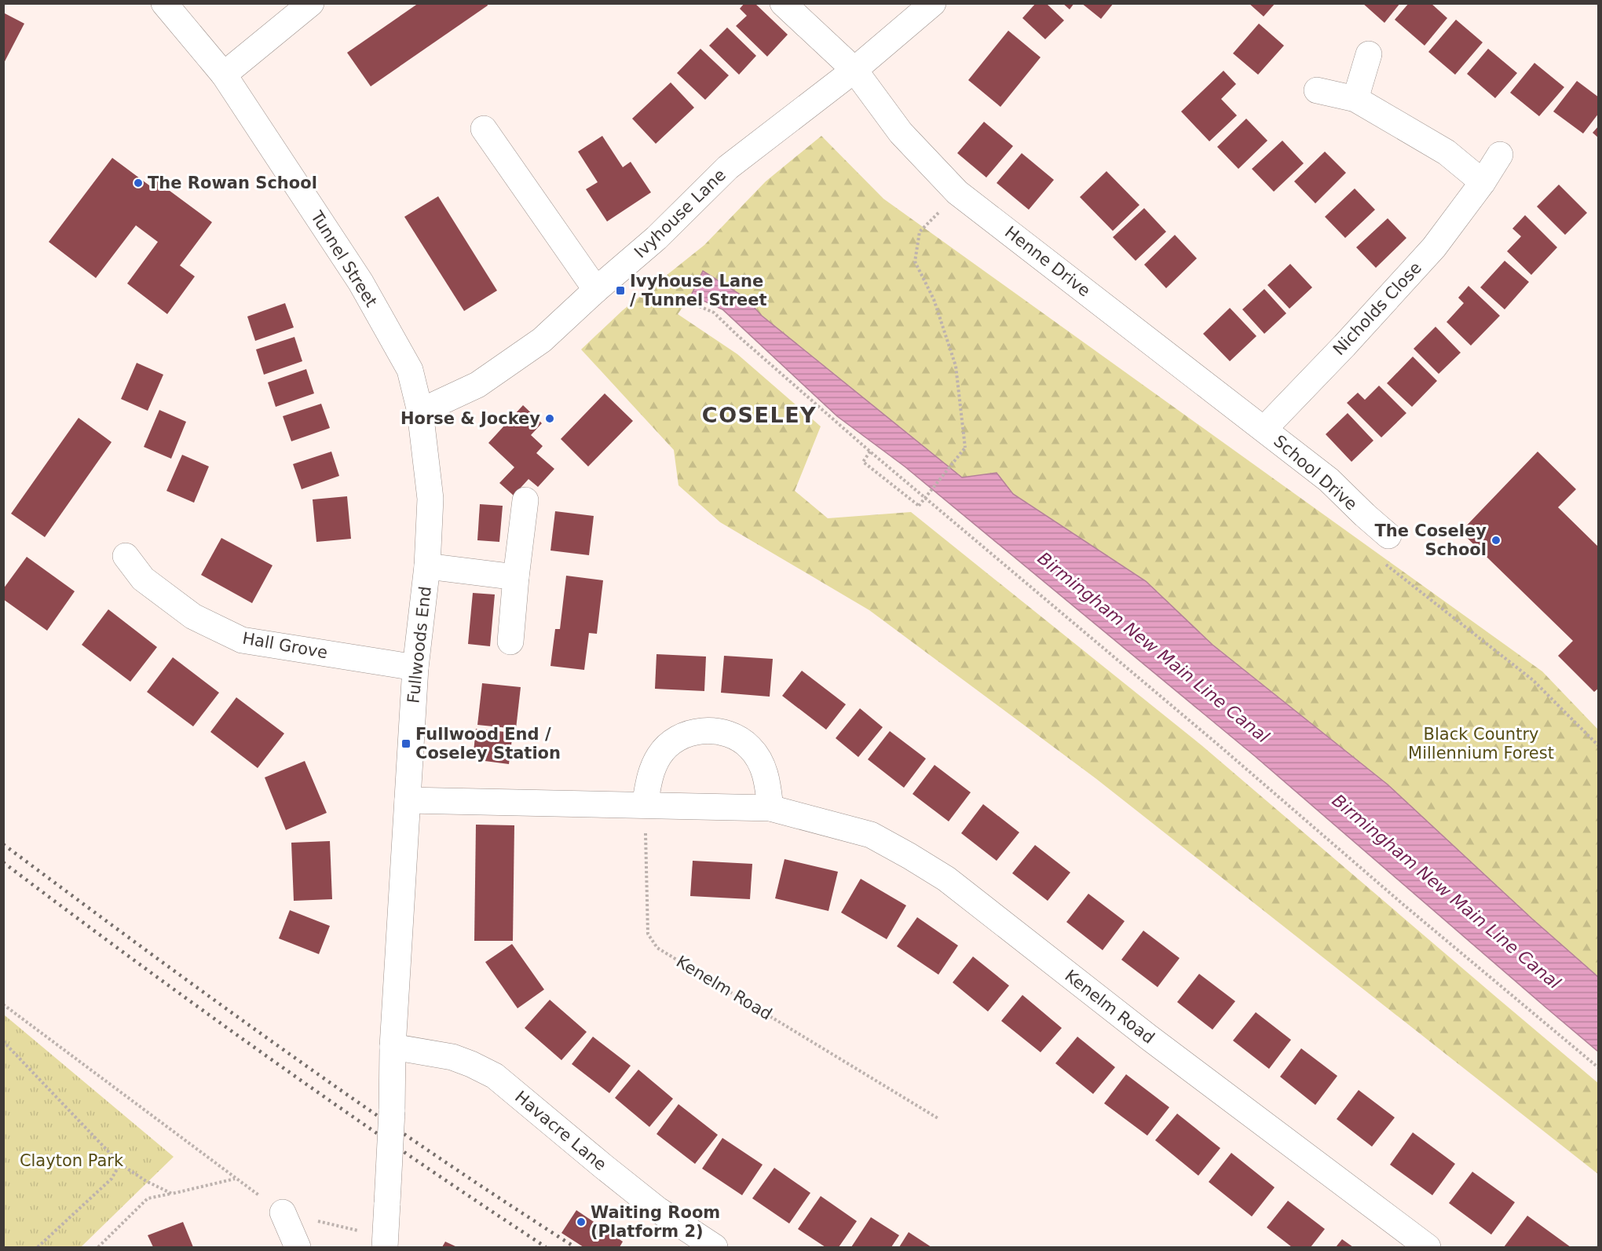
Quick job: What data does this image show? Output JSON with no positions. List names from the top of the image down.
{
  "streets": {
    "street": [
      "Ivyhouse Lane",
      "Tunnel Street",
      "Henne Drive",
      "Nicholds Close",
      "School Drive",
      "Fullwoods End",
      "Hall Grove",
      "Kenelm Road",
      "Havacre Lane"
    ]
  },
  "crossings": [
    ["Ivyhouse Lane", "Tunnel Street"],
    ["Ivyhouse Lane", "Henne Drive"],
    ["Ivyhouse Lane", "Fullwoods End"],
    ["Tunnel Street", "Fullwoods End"],
    ["Henne Drive", "Nicholds Close"],
    ["Henne Drive", "School Drive"],
    ["Nicholds Close", "School Drive"],
    ["Fullwoods End", "Hall Grove"],
    ["Fullwoods End", "Kenelm Road"],
    ["Fullwoods End", "Havacre Lane"]
  ],
  "districts": ["COSELEY"],
  "water": ["Birmingham New Main Line Canal"],
  "parks": ["Black Country Millennium Forest", "Clayton Park"],
  "places": {
    "other": [
      "The Rowan School",
      "Horse & Jockey",
      "The Coseley School",
      "Waiting Room (Platform 2)"
    ],
    "transit": ["Ivyhouse Lane / Tunnel Street", "Fullwood End / Coseley Station"]
  }
}
